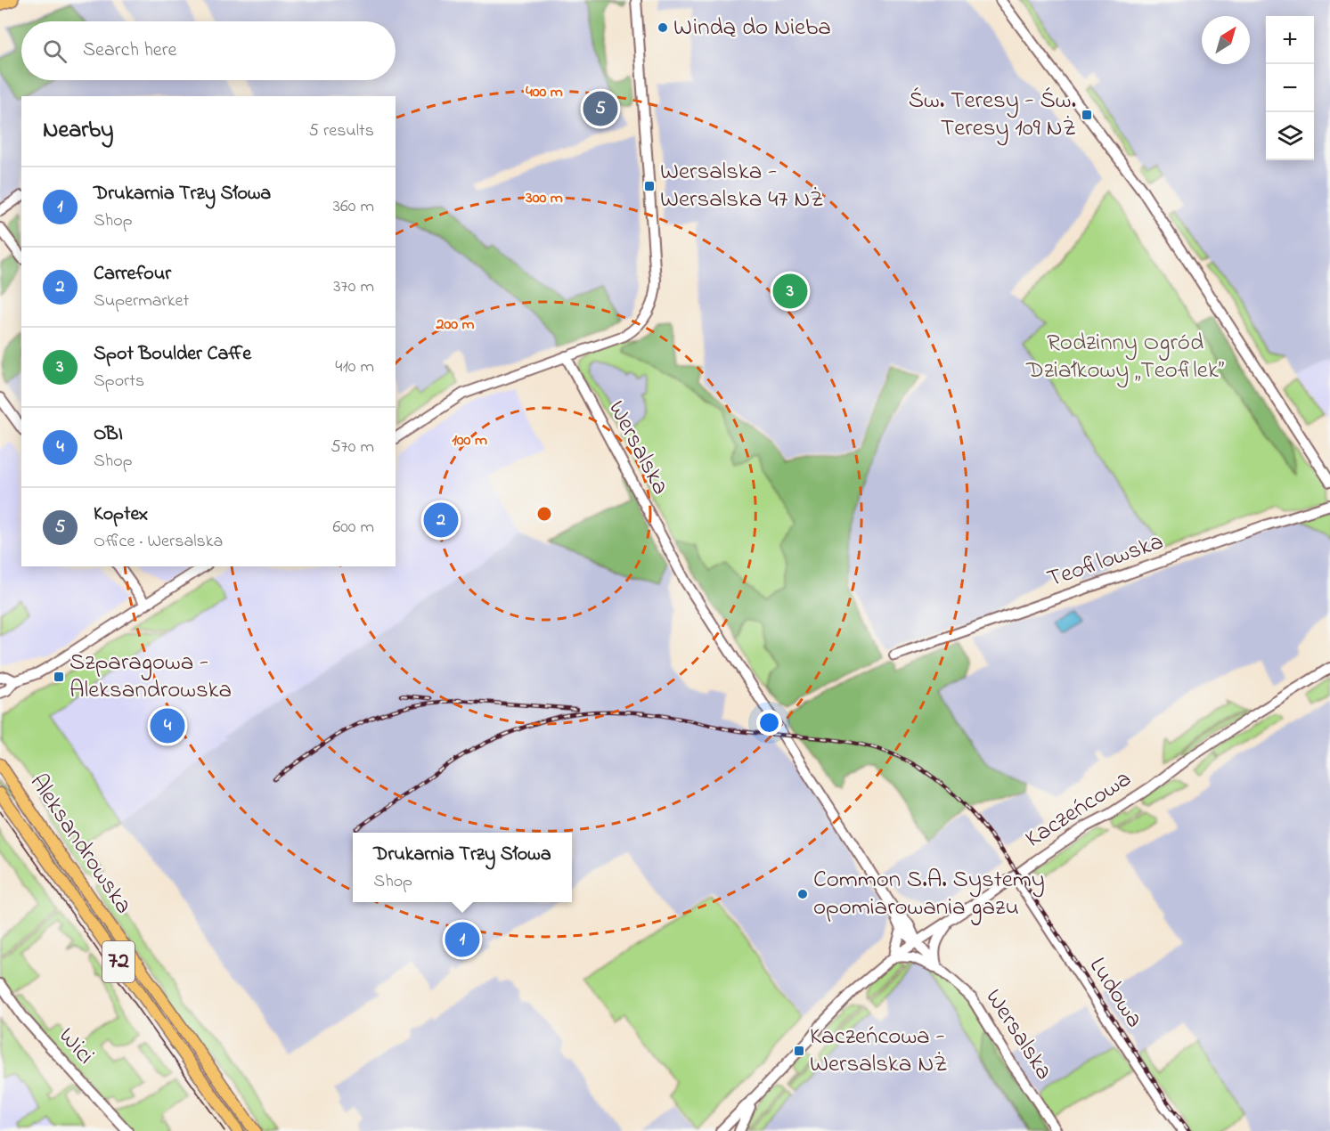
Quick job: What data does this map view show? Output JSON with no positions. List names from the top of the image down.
{
  "streets": {
    "main road": ["Aleksandrowska", "72"],
    "street": [
      "Wersalska",
      "Teofilowska",
      "Kaczeńcowa",
      "Ludowa",
      "Wici"
    ]
  },
  "crossings": [
    ["Wersalska", "Kaczeńcowa"],
    ["Kaczeńcowa", "Ludowa"]
  ],
  "parks": ["Rodzinny Ogród Działkowy „Teofilek”"],
  "places": {
    "other": ["Windą do Nieba", "Common S.A. Systemy opomiarowania gazu"],
    "transit": [
      "Św. Teresy - Św. Teresy 109 NŻ",
      "Wersalska - Wersalska 47 NŻ",
      "Szparagowa - Aleksandrowska",
      "Kaczeńcowa - Wersalska NŻ"
    ]
  },
  "north": "top right",
  "page": {
    "map_buttons": ["+", "−"],
    "search": "Search here",
    "pins": [
      "5",
      "3",
      "2",
      "4",
      "1"
    ],
    "heading": ["Nearby", "5 results"],
    "list": [
      {
        "mark": "1",
        "name": "Drukarnia Trzy Słowa",
        "note": "Shop",
        "value": "360 m"
      },
      {
        "mark": "2",
        "name": "Carrefour",
        "note": "Supermarket",
        "value": "370 m"
      },
      {
        "mark": "3",
        "name": "Spot Boulder Caffe",
        "note": "Sports",
        "value": "410 m"
      },
      {
        "mark": "4",
        "name": "OBI",
        "note": "Shop",
        "value": "570 m"
      },
      {
        "mark": "5",
        "name": "Koptex",
        "note": "Office · Wersalska",
        "value": "600 m"
      }
    ],
    "popup": ["Drukarnia Trzy Słowa", "Shop"]
  },
  "rings": [
    "400 m",
    "300 m",
    "200 m",
    "100 m"
  ]
}
